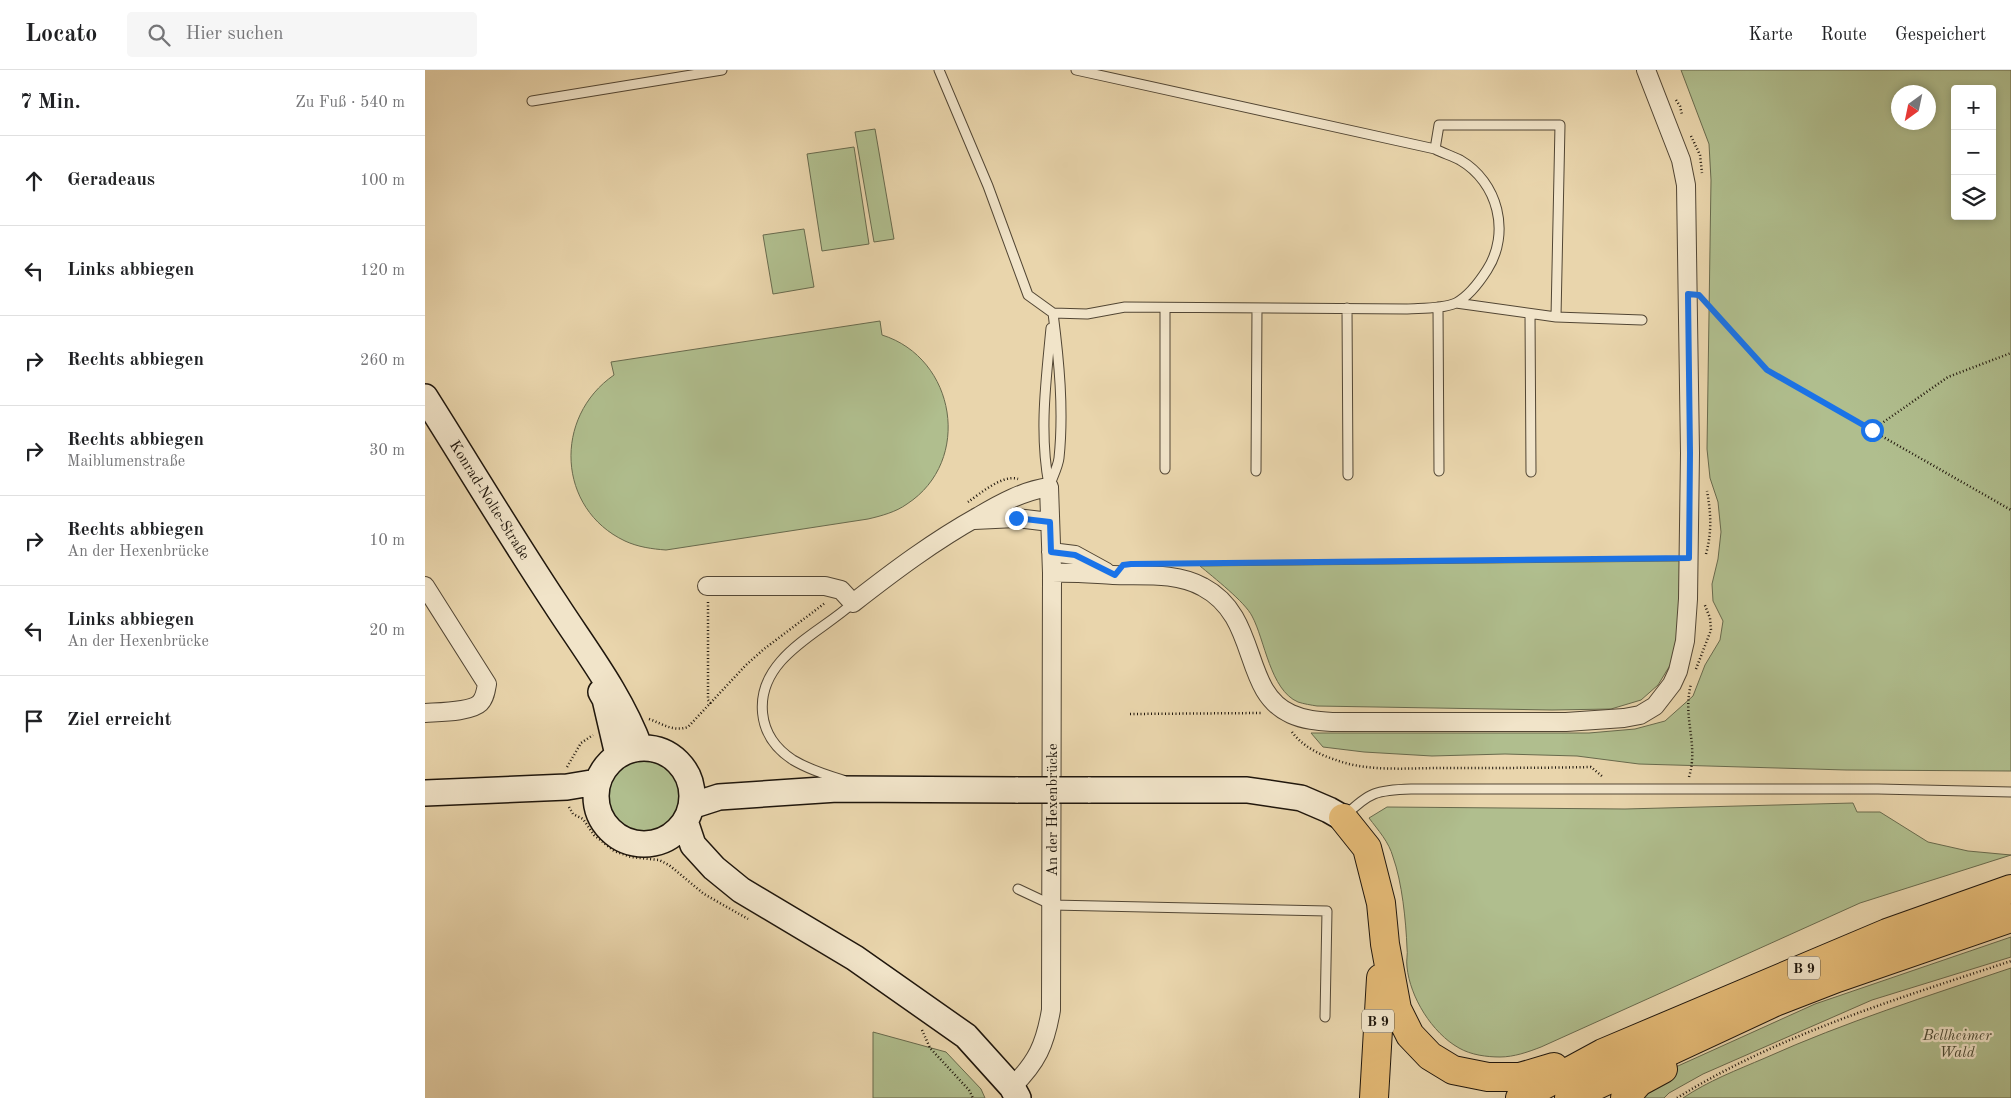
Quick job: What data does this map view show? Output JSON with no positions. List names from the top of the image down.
{
  "streets": {
    "highway": ["B 9"],
    "main road": ["Konrad-Nolte-Straße"],
    "street": ["An der Hexenbrücke"]
  },
  "crossings": [
    ["Konrad-Nolte-Straße", "B 9"]
  ],
  "parks": ["Bellheimer Wald"],
  "north": "bottom left",
  "page": {
    "header": "Locato",
    "search": "Hier suchen",
    "nav": ["Karte", "Route", "Gespeichert"],
    "heading": ["7 Min.", "Zu Fuß · 540 m"],
    "map_buttons": ["+", "−"],
    "list": [
      ["Geradeaus", "100 m"],
      ["Links abbiegen", "120 m"],
      ["Rechts abbiegen", "260 m"],
      ["Rechts abbiegen", "Maiblumenstraße", "30 m"],
      ["Rechts abbiegen", "An der Hexenbrücke", "10 m"],
      ["Links abbiegen", "An der Hexenbrücke", "20 m"],
      "Ziel erreicht"
    ]
  }
}
